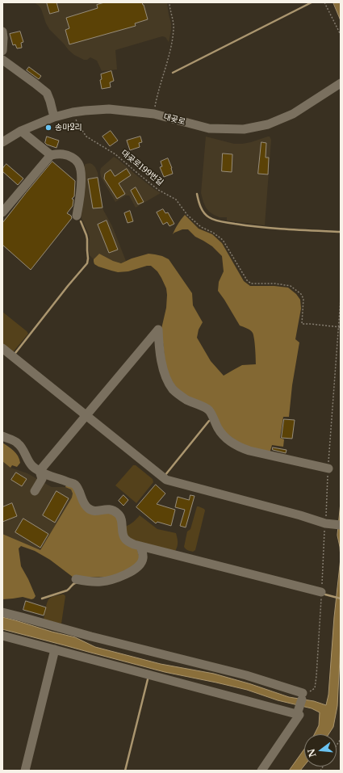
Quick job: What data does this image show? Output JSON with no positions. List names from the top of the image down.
{
  "streets": {
    "street": ["대곶로"],
    "path": ["대곶로199번길"]
  },
  "crossings": [
    ["대곶로", "대곶로199번길"]
  ],
  "places": ["송마2리"],
  "north": "left"
}
